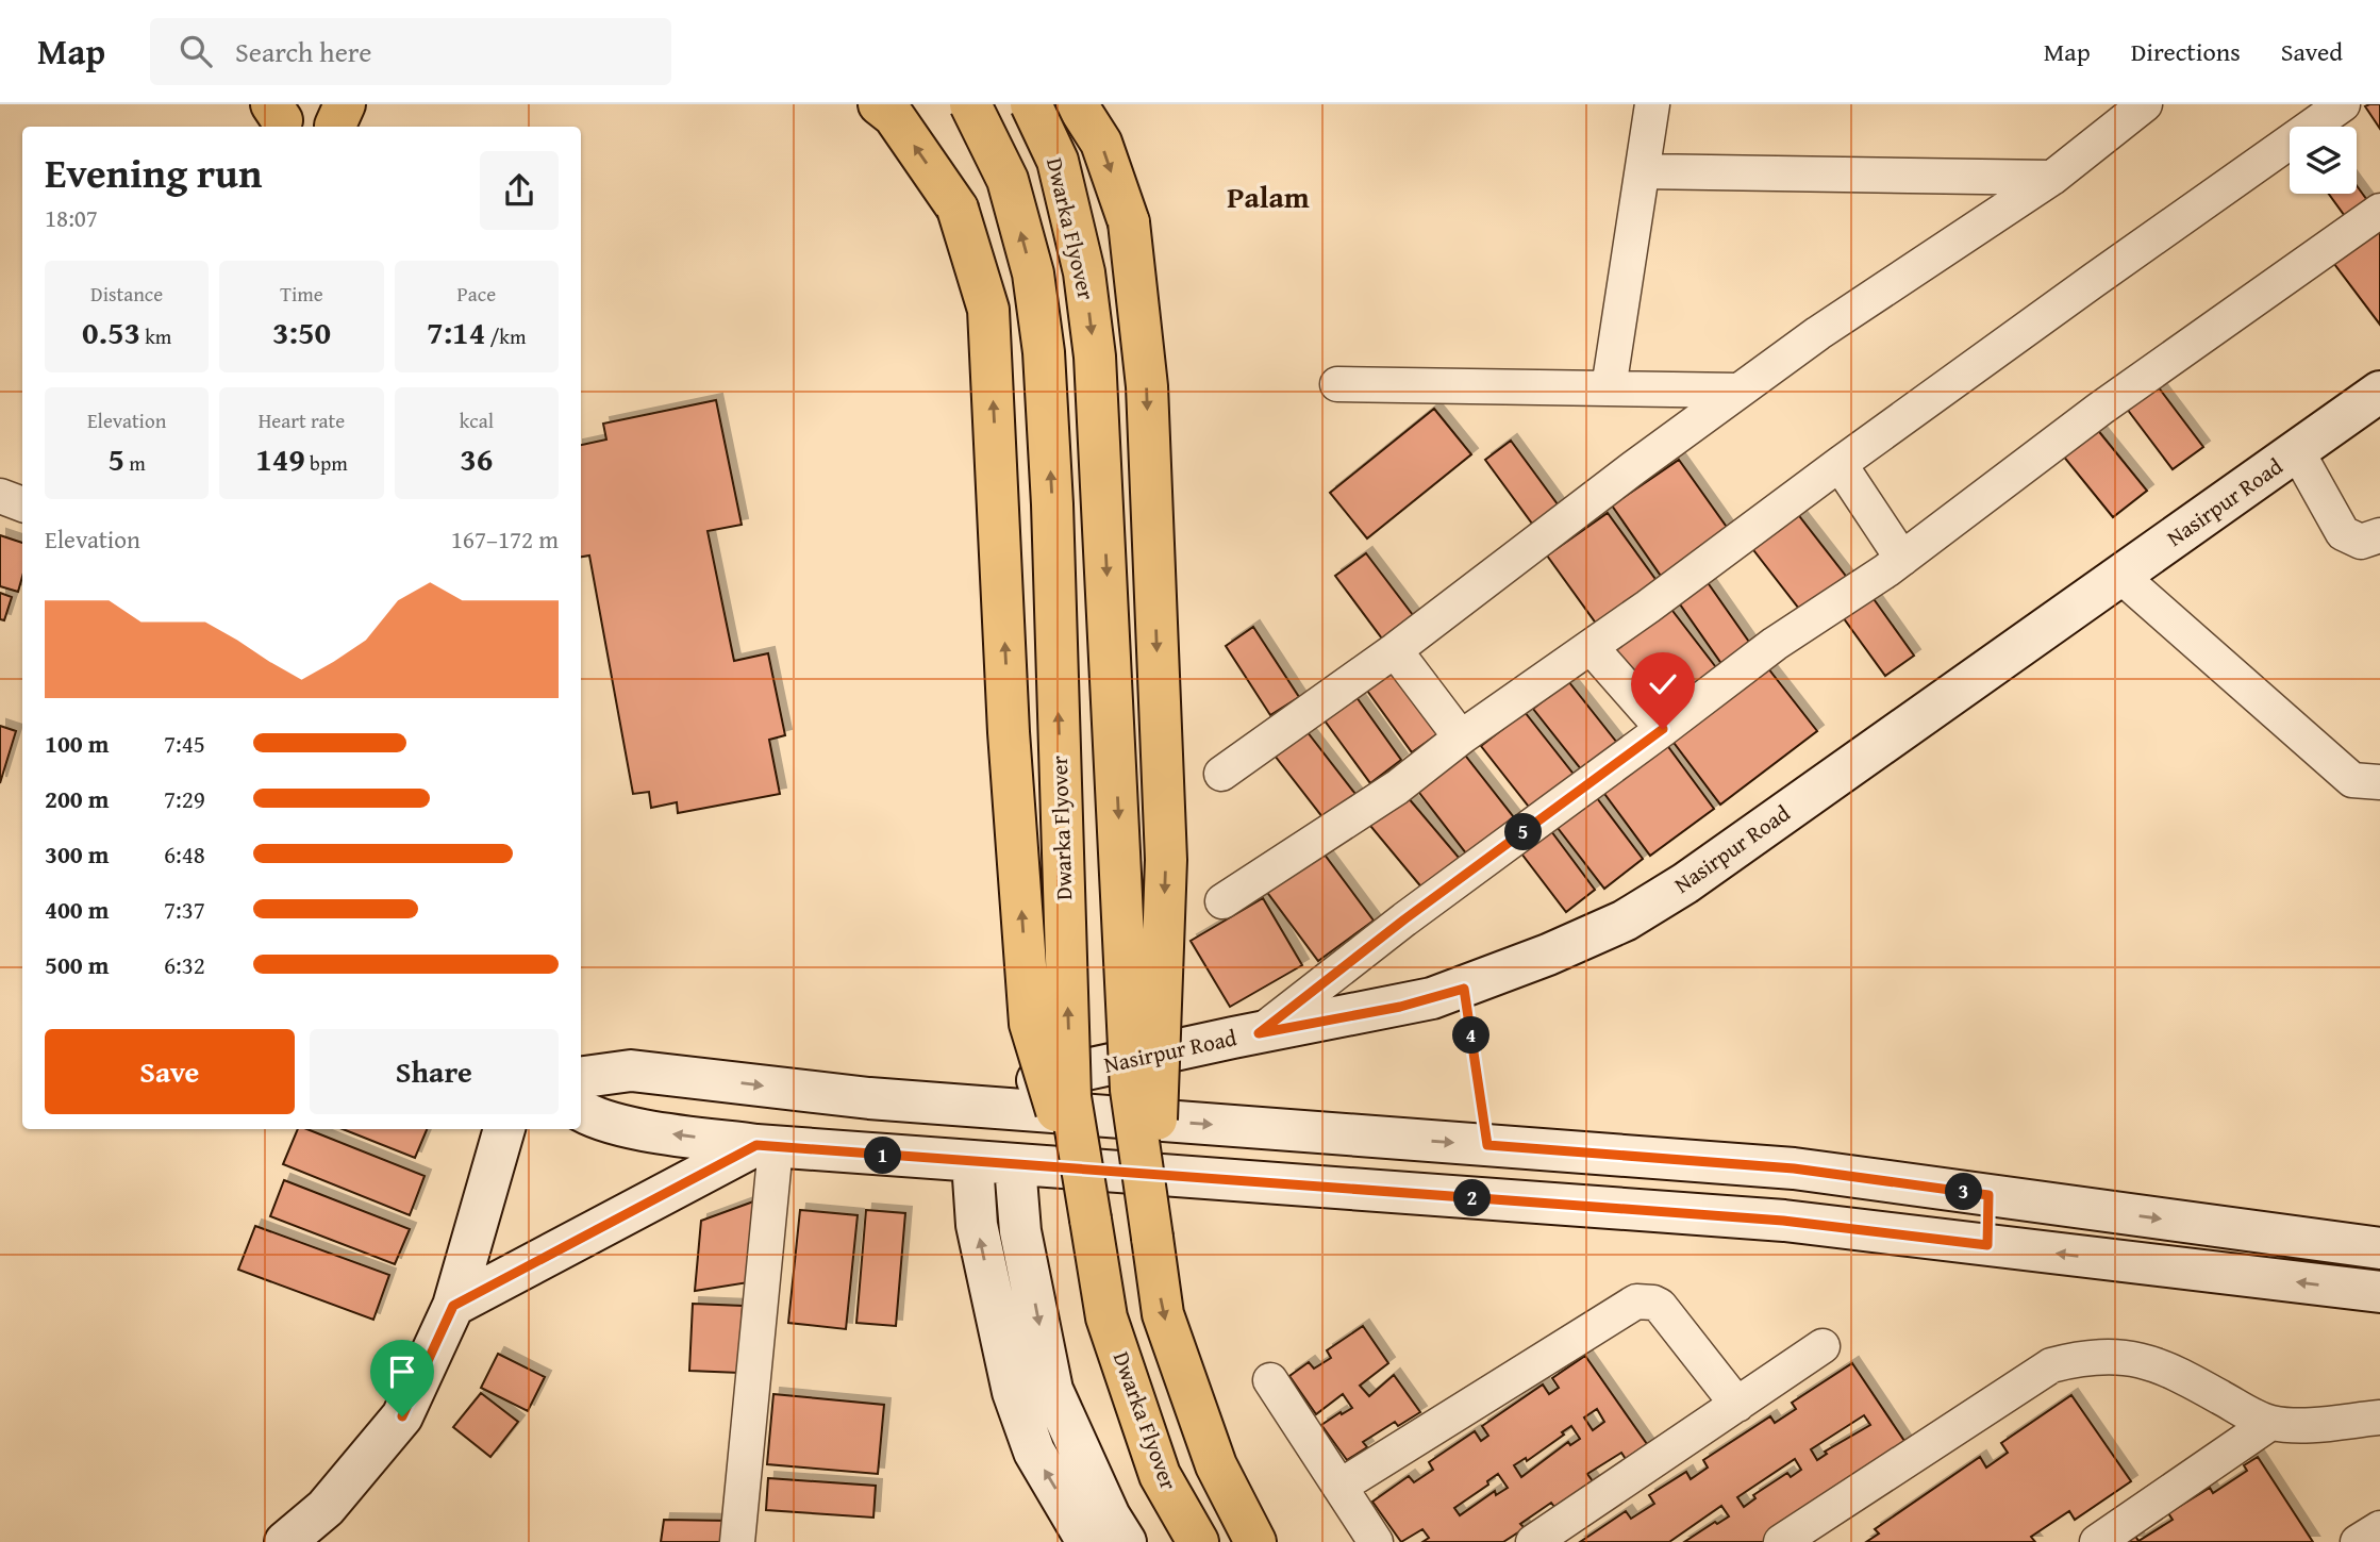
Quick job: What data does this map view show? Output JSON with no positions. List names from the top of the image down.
{
  "streets": {
    "main road": ["Dwarka Flyover"],
    "street": ["Nasirpur Road"]
  },
  "districts": ["Palam"],
  "page": {
    "header": "Map",
    "search": "Search here",
    "nav": ["Map", "Directions", "Saved"],
    "heading": ["Evening run", "18:07"],
    "stats": [
      ["Distance", "0.53 km"],
      ["Time", "3:50"],
      ["Pace", "7:14 /km"],
      ["Elevation", "5 m"],
      ["Heart rate", "149 bpm"],
      ["kcal", "36"]
    ],
    "chart": ["Elevation", "167–172 m"],
    "list": [
      {
        "name": "100 m",
        "note": "7:45"
      },
      {
        "name": "200 m",
        "note": "7:29"
      },
      {
        "name": "300 m",
        "note": "6:48"
      },
      {
        "name": "400 m",
        "note": "7:37"
      },
      {
        "name": "500 m",
        "note": "6:32"
      }
    ],
    "pins": [
      "5",
      "4",
      "1",
      "3",
      "2"
    ],
    "buttons": ["Save", "Share"]
  }
}
